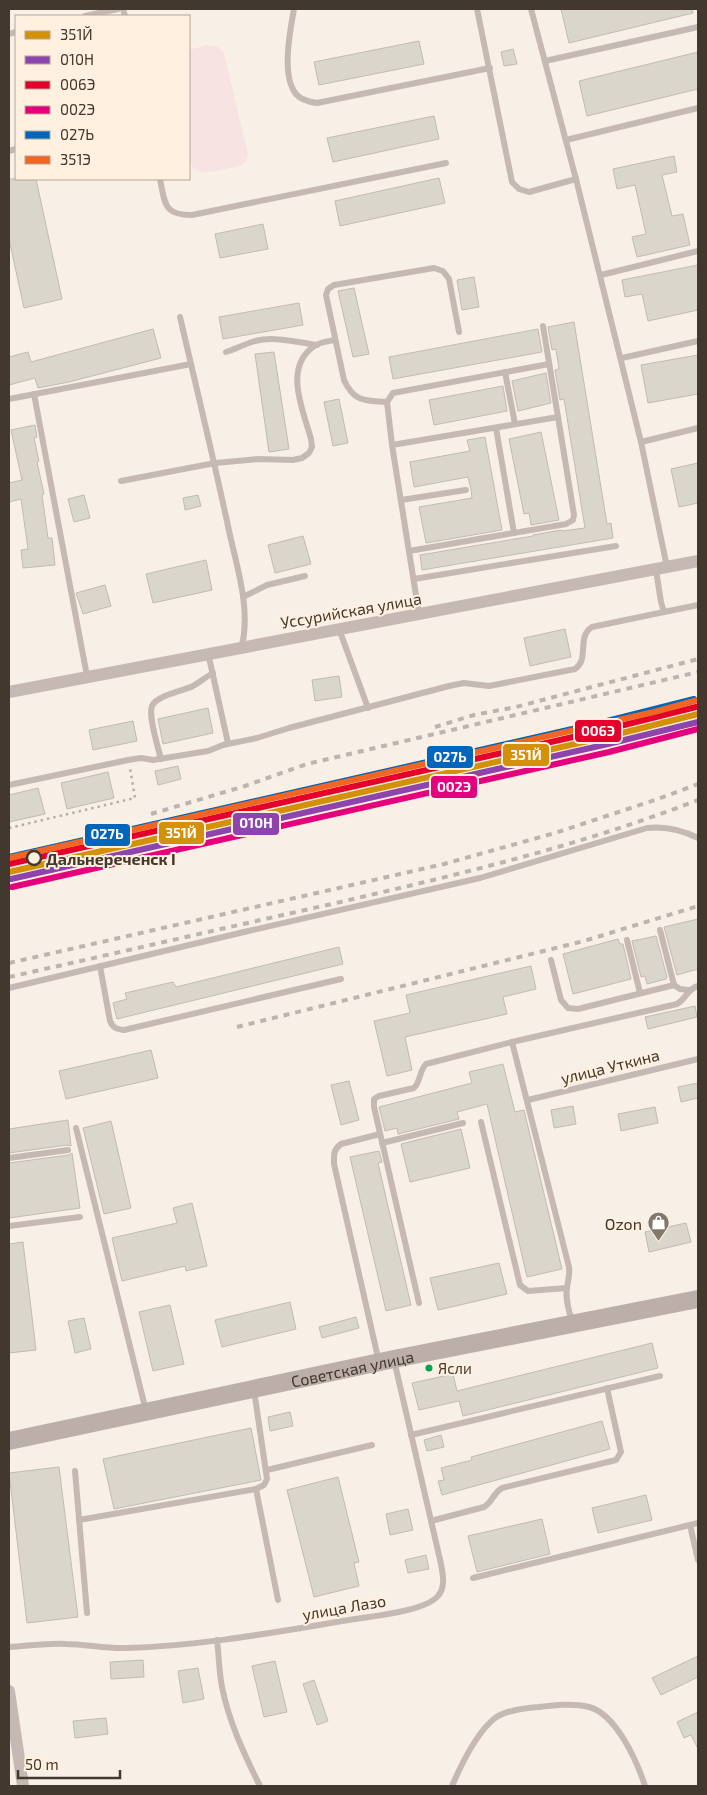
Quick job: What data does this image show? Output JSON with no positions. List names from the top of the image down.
{
  "streets": {
    "main road": ["Советская улица"],
    "street": ["Уссурийская улица"],
    "lane": ["улица Уткина", "улица Лазо"]
  },
  "crossings": [
    ["Советская улица", "улица Лазо"]
  ],
  "places": {
    "other": ["Дальнереченск I", "Ясли"],
    "shop": ["Ozon"]
  },
  "lines": [
    "transit line 027Ь",
    "transit line 351Э",
    "transit line 006Э",
    "transit line 351Й",
    "transit line 010Н",
    "transit line 002Э"
  ],
  "legend": [
    "351Й",
    "010Н",
    "006Э",
    "002Э",
    "027Ь",
    "351Э"
  ],
  "scale_bar": "50 m"
}
